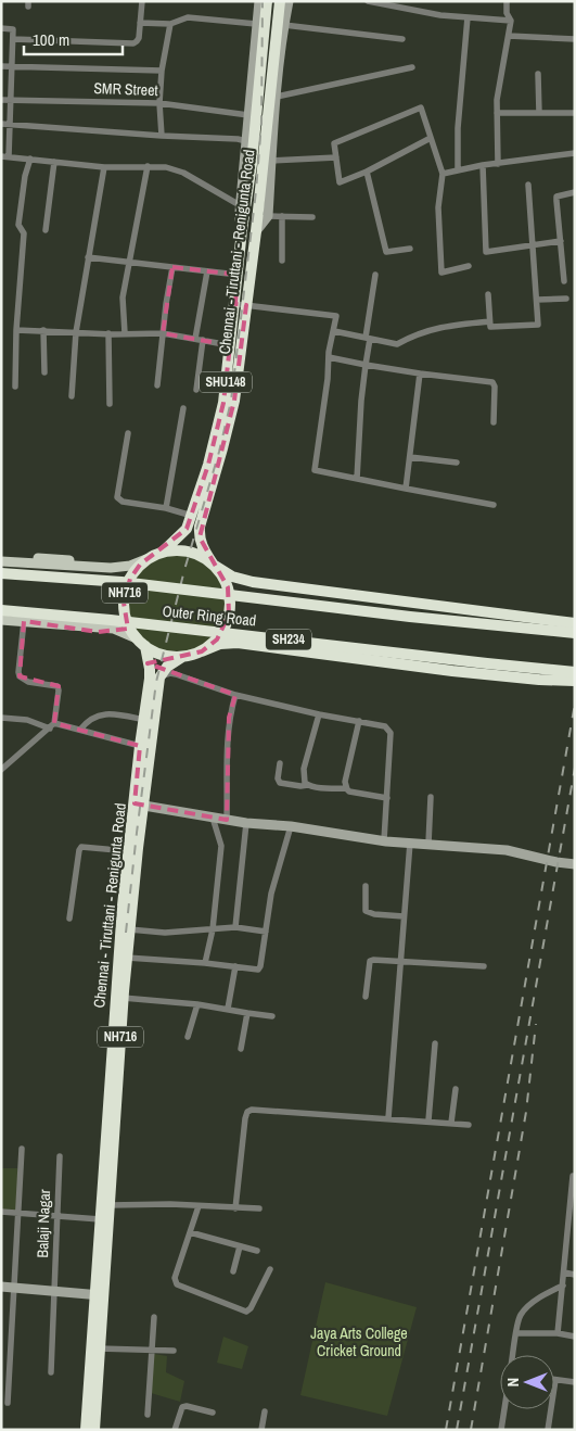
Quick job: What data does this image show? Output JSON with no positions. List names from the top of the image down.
{
  "streets": {
    "highway": [
      "Chennai - Tiruttani - Renigunta Road",
      "SHU148",
      "NH716",
      "Outer Ring Road",
      "SH234"
    ],
    "street": ["SMR Street", "Balaji Nagar"]
  },
  "parks": ["Jaya Arts College Cricket Ground"],
  "scale_bar": "100 m",
  "north": "left"
}
